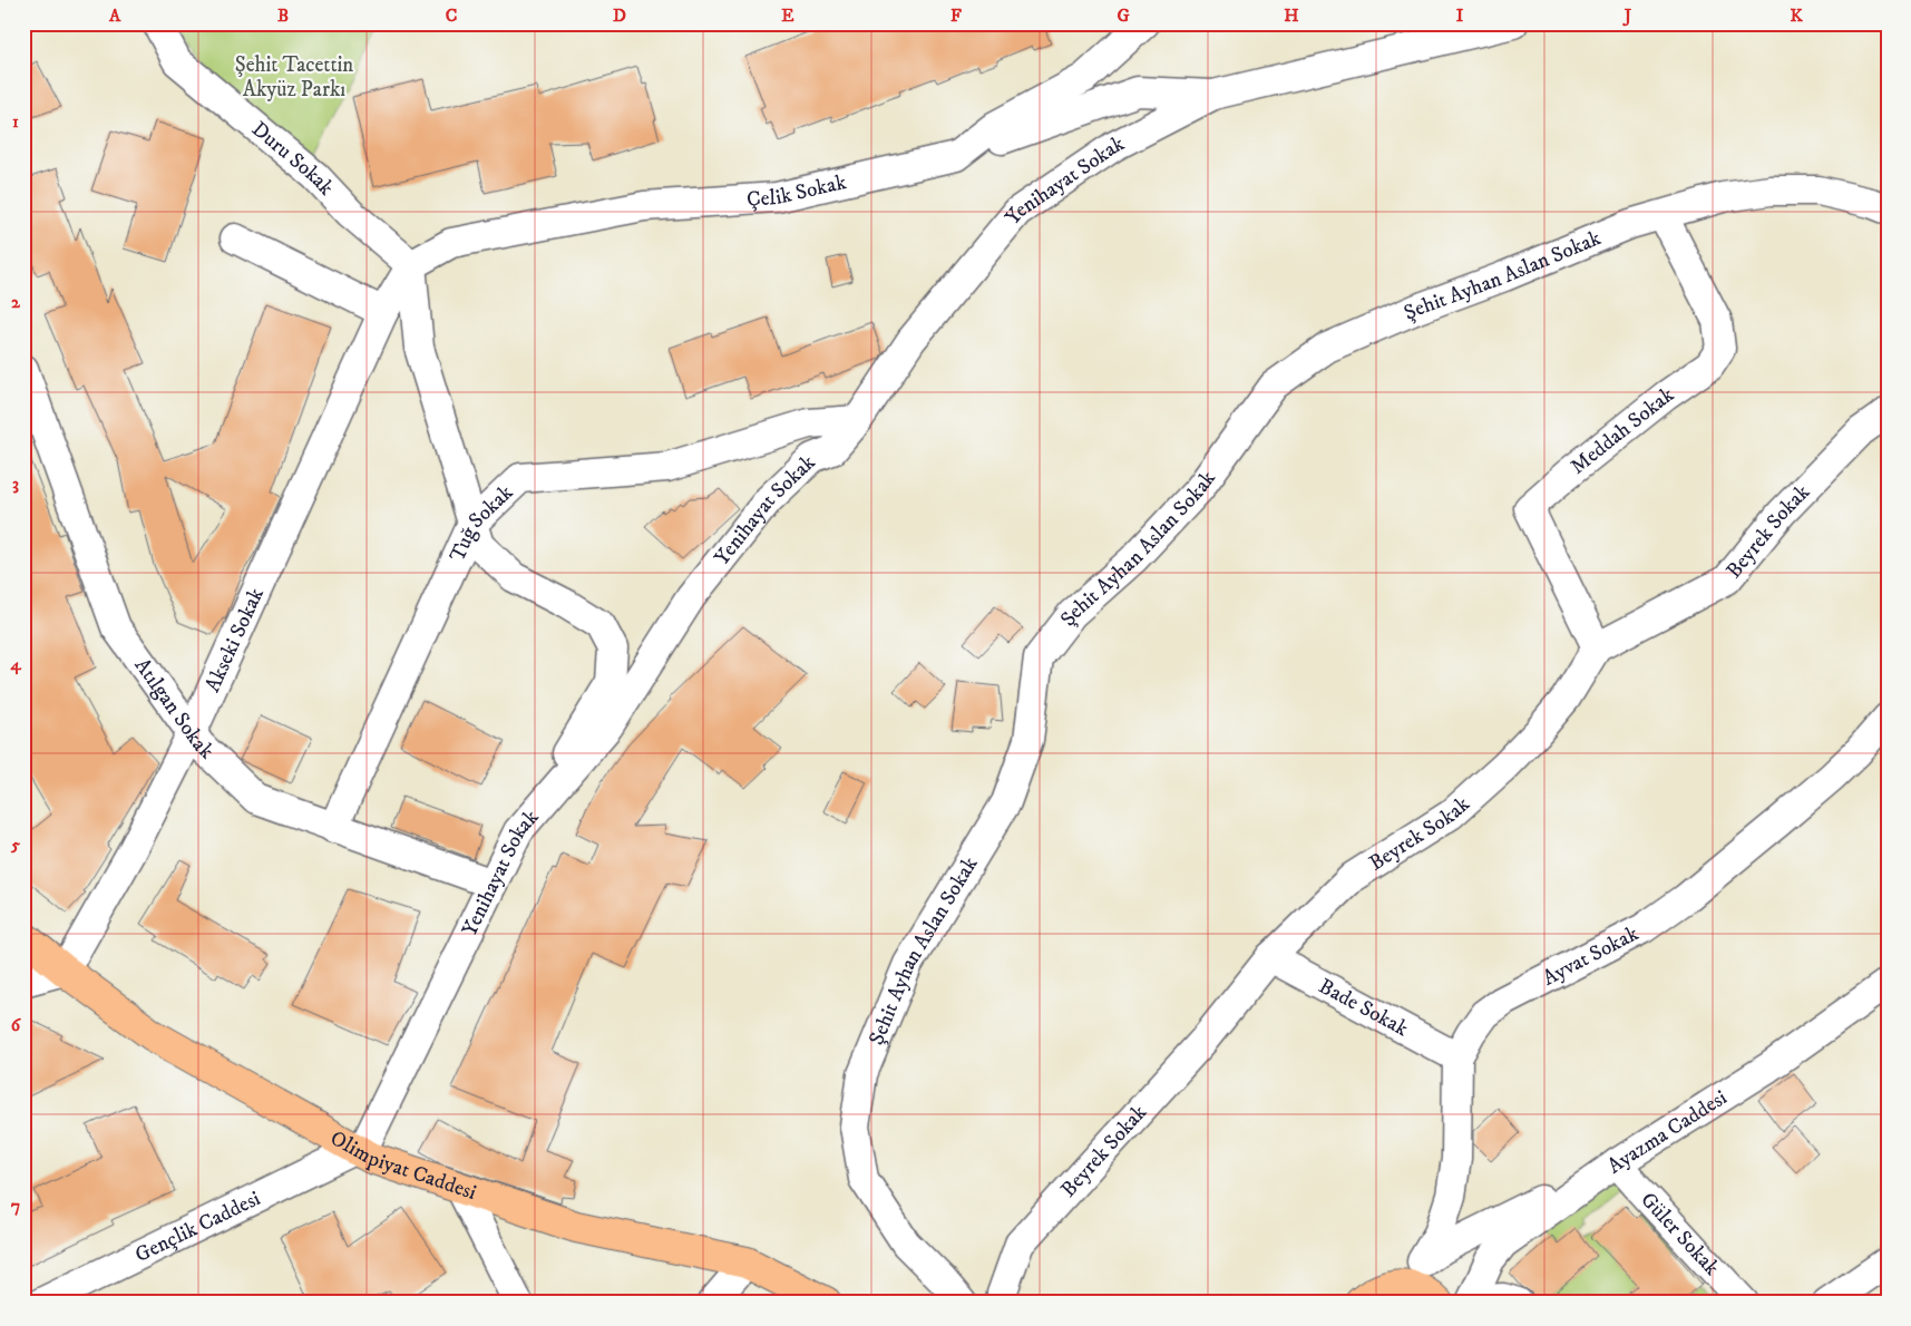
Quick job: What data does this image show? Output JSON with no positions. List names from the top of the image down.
{
  "streets": {
    "main road": ["Olimpiyat Caddesi"],
    "street": [
      "Duru Sokak",
      "Yenihayat Sokak",
      "Çelik Sokak",
      "Şehit Ayhan Aslan Sokak",
      "Meddah Sokak",
      "Tuğ Sokak",
      "Beyrek Sokak",
      "Akseki Sokak",
      "Atılgan Sokak",
      "Ayvat Sokak",
      "Bade Sokak",
      "Ayazma Caddesi",
      "Gençlik Caddesi",
      "Güler Sokak"
    ]
  },
  "crossings": [
    ["Duru Sokak", "Çelik Sokak"],
    ["Duru Sokak", "Akseki Sokak"],
    ["Yenihayat Sokak", "Tuğ Sokak"],
    ["Yenihayat Sokak", "Atılgan Sokak"],
    ["Yenihayat Sokak", "Olimpiyat Caddesi"],
    ["Yenihayat Sokak", "Gençlik Caddesi"],
    ["Çelik Sokak", "Akseki Sokak"],
    ["Şehit Ayhan Aslan Sokak", "Meddah Sokak"],
    ["Meddah Sokak", "Beyrek Sokak"],
    ["Tuğ Sokak", "Atılgan Sokak"],
    ["Beyrek Sokak", "Bade Sokak"],
    ["Akseki Sokak", "Atılgan Sokak"],
    ["Akseki Sokak", "Olimpiyat Caddesi"],
    ["Ayvat Sokak", "Bade Sokak"],
    ["Ayazma Caddesi", "Güler Sokak"],
    ["Olimpiyat Caddesi", "Gençlik Caddesi"]
  ],
  "parks": ["Şehit Tacettin Akyüz Parkı"],
  "grid": {
    "columns": [
      "A",
      "B",
      "C",
      "D",
      "E",
      "F",
      "G",
      "H",
      "I",
      "J",
      "K"
    ],
    "rows": [
      "1",
      "2",
      "3",
      "4",
      "5",
      "6",
      "7"
    ]
  }
}
